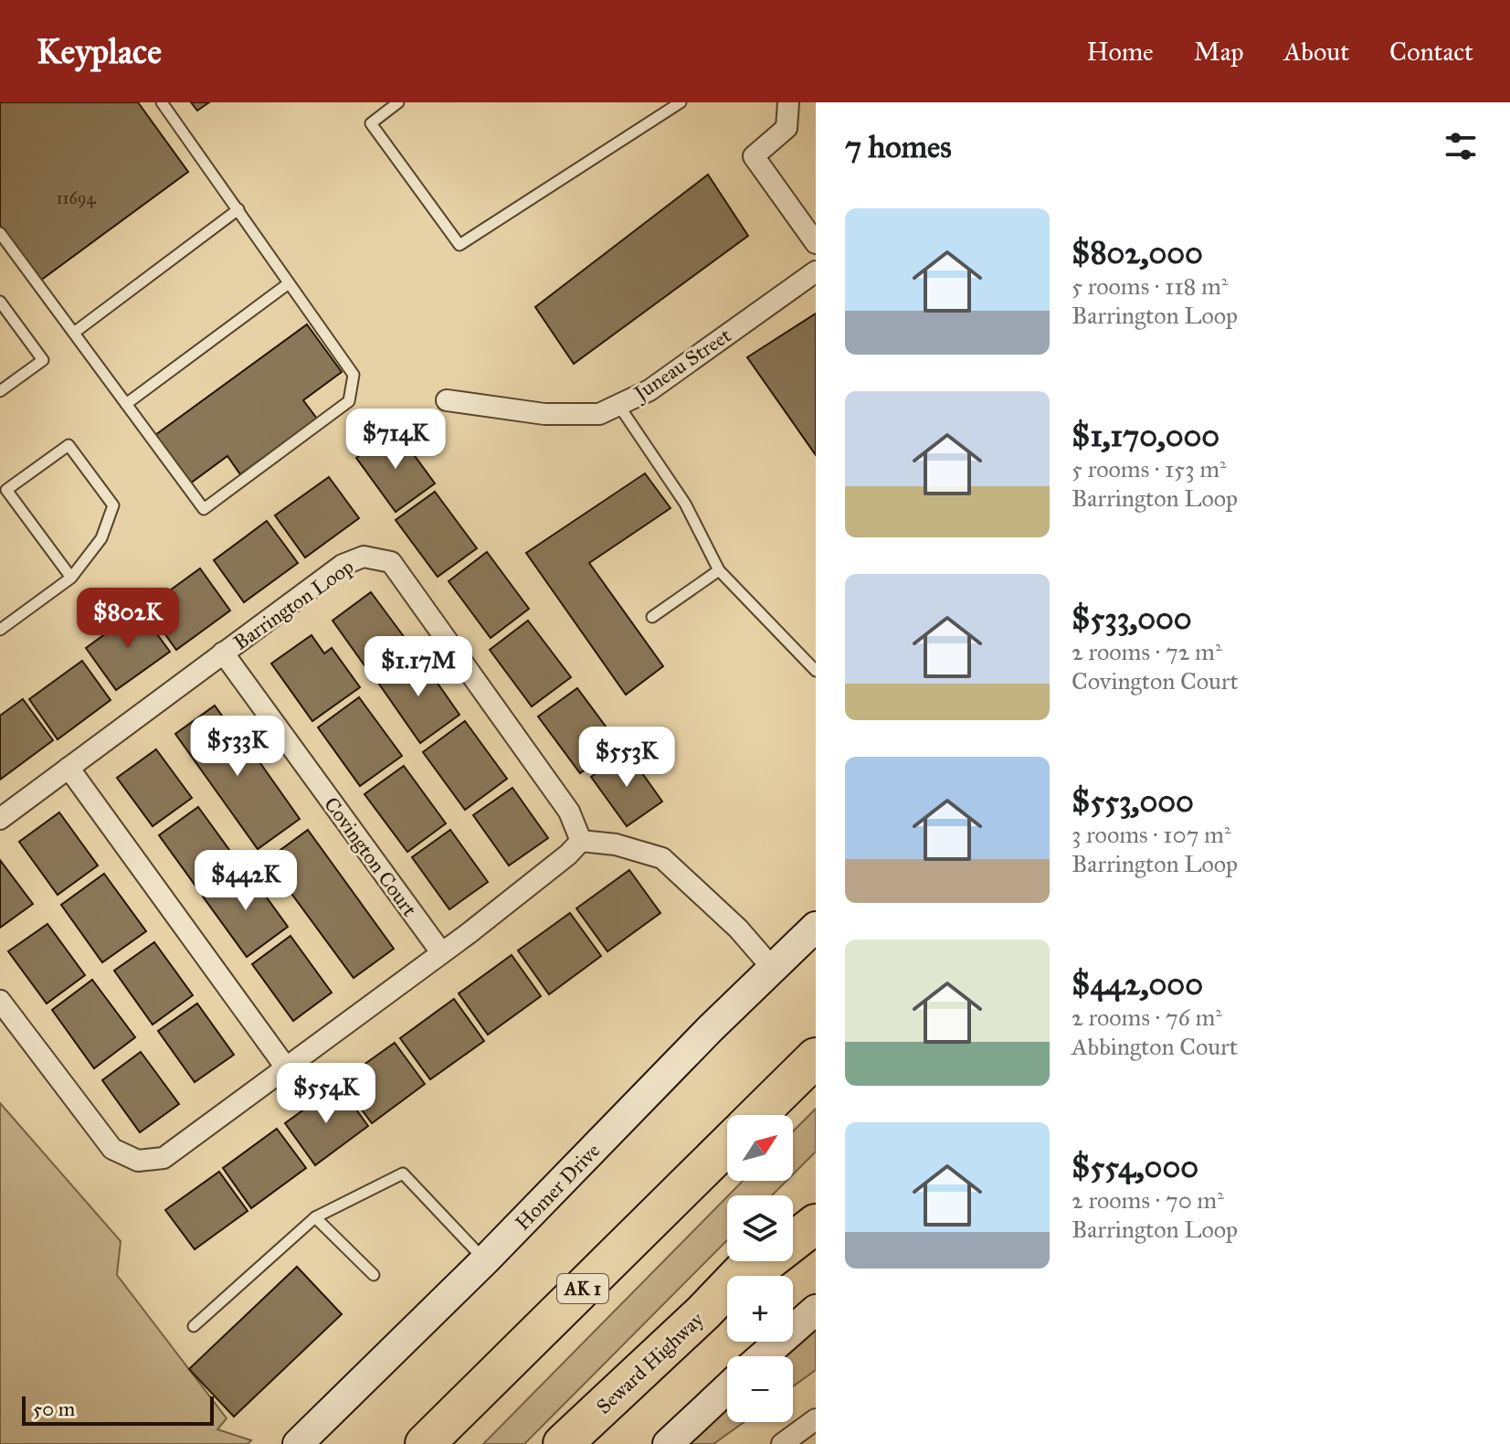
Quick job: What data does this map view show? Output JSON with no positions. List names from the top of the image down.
{
  "streets": {
    "highway": ["AK 1", "Seward Highway"],
    "main road": ["Homer Drive"],
    "street": ["Juneau Street", "Barrington Loop", "Covington Court"]
  },
  "crossings": [
    ["Barrington Loop", "Covington Court"]
  ],
  "house_numbers": ["11694"],
  "scale_bar": "50 m",
  "north": "top right",
  "page": {
    "header": "Keyplace",
    "nav": [
      "Home",
      "Map",
      "About",
      "Contact"
    ],
    "heading": "7 homes",
    "list": [
      {
        "name": "$802,000",
        "note": "5 rooms · 118 m² · Barrington Loop"
      },
      {
        "name": "$1,170,000",
        "note": "5 rooms · 153 m² · Barrington Loop"
      },
      {
        "name": "$533,000",
        "note": "2 rooms · 72 m² · Covington Court"
      },
      {
        "name": "$553,000",
        "note": "3 rooms · 107 m² · Barrington Loop"
      },
      {
        "name": "$442,000",
        "note": "2 rooms · 76 m² · Abbington Court"
      },
      {
        "name": "$554,000",
        "note": "2 rooms · 70 m² · Barrington Loop"
      }
    ],
    "price": [
      "$714K",
      "$802K",
      "$1.17M",
      "$533K",
      "$553K",
      "$442K",
      "$554K"
    ],
    "map_buttons": ["+", "−"],
    "scale": "50 m"
  }
}
